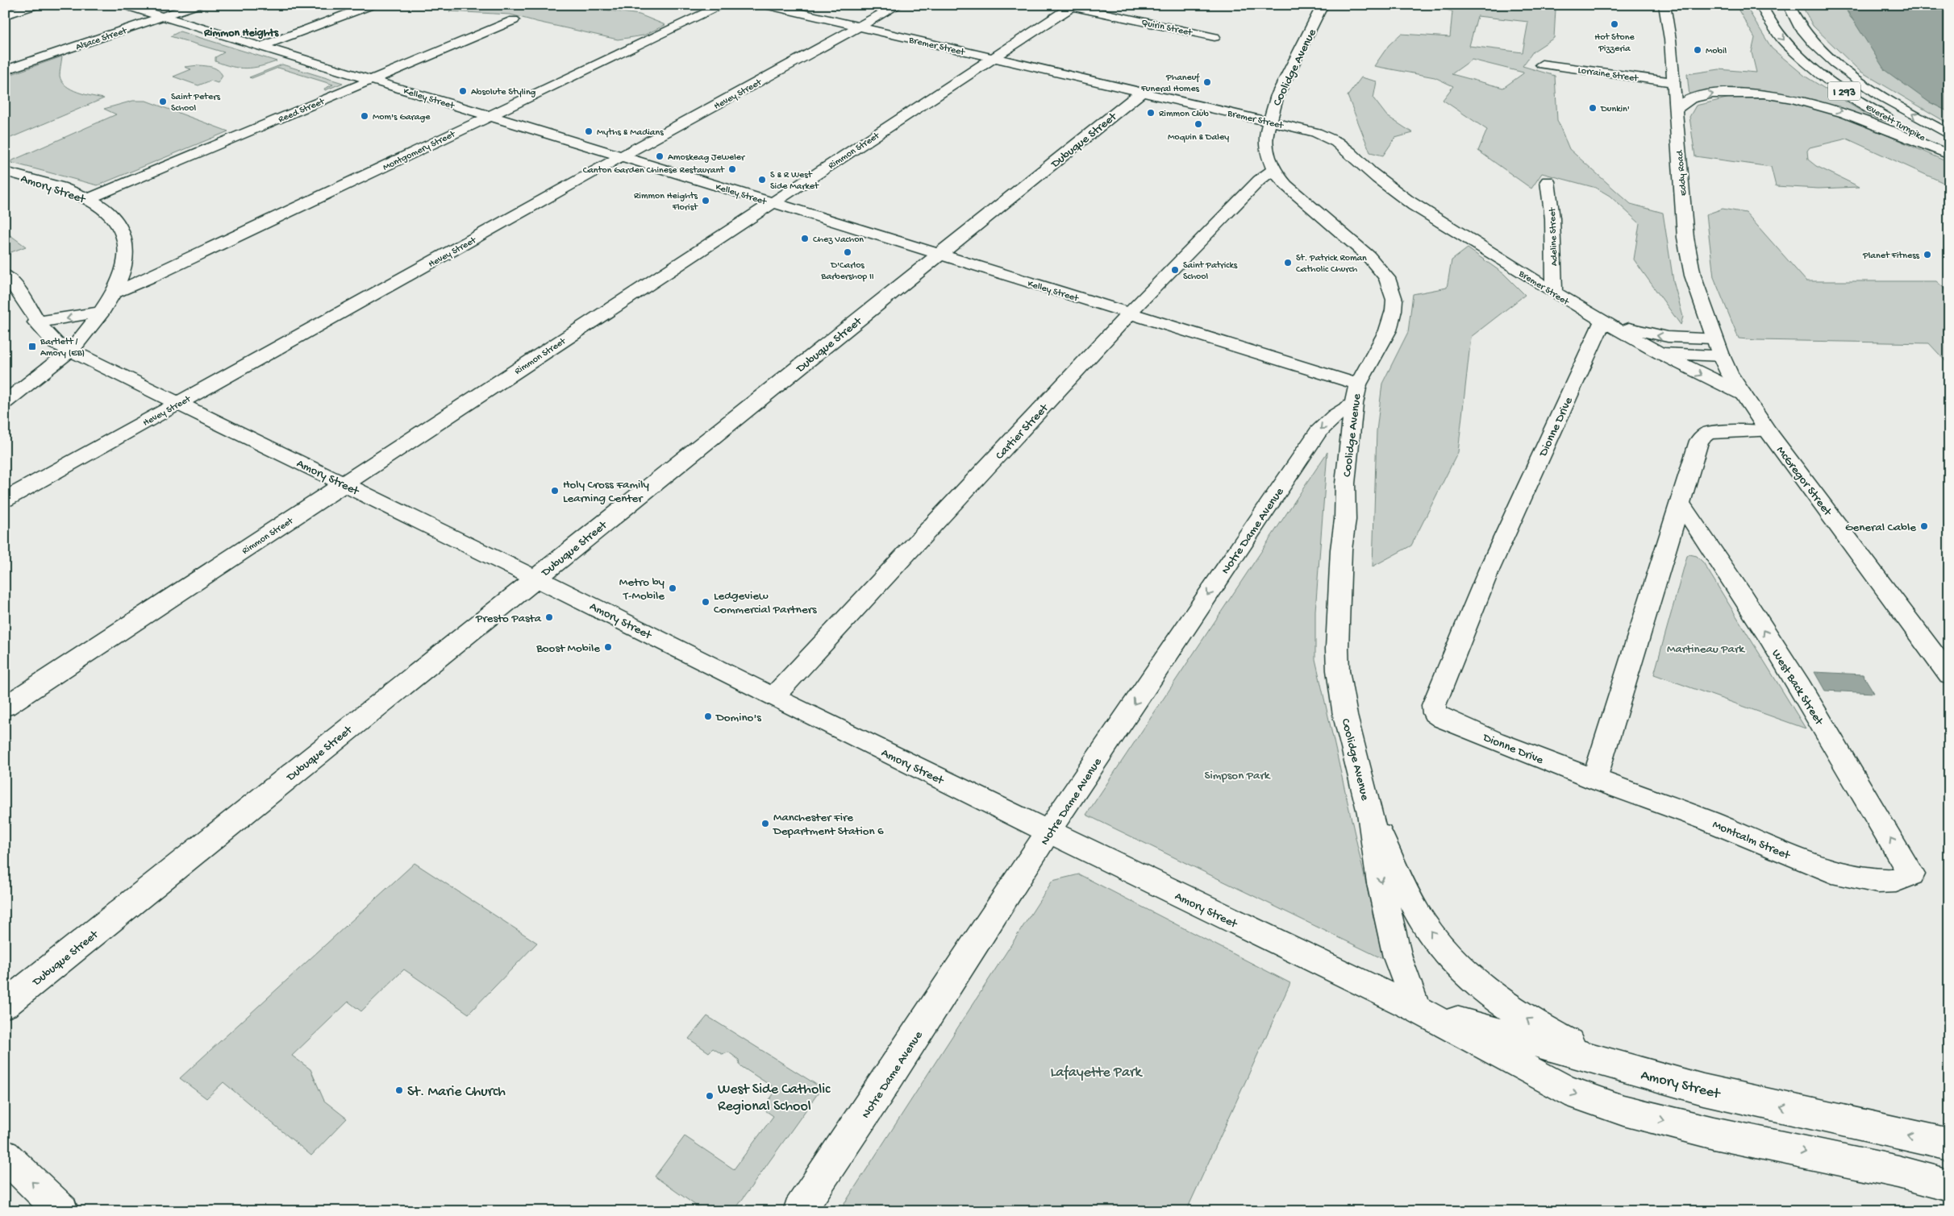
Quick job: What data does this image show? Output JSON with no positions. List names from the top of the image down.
{
  "streets": {
    "main road": [
      "Quirin Street",
      "Alsace Street",
      "Bremer Street",
      "Coolidge Avenue",
      "Lorraine Street",
      "I 293",
      "Hevey Street",
      "Kelley Street",
      "Reed Street",
      "Everett Turnpike",
      "Dubuque Street",
      "Montgomery Street",
      "Rimmon Street",
      "Eddy Road",
      "Amory Street",
      "Adeline Street",
      "Dionne Drive",
      "Cartier Street",
      "McGregor Street",
      "Notre Dame Avenue",
      "West Back Street",
      "Montcalm Street"
    ]
  },
  "crossings": [
    ["Quirin Street", "Rimmon Street"],
    ["Alsace Street", "Kelley Street"],
    ["Bremer Street", "Coolidge Avenue"],
    ["Bremer Street", "Hevey Street"],
    ["Bremer Street", "Dubuque Street"],
    ["Bremer Street", "Rimmon Street"],
    ["Bremer Street", "Eddy Road"],
    ["Bremer Street", "Adeline Street"],
    ["Bremer Street", "Dionne Drive"],
    ["Bremer Street", "McGregor Street"],
    ["Coolidge Avenue", "Kelley Street"],
    ["Coolidge Avenue", "Amory Street"],
    ["Coolidge Avenue", "Cartier Street"],
    ["Coolidge Avenue", "Notre Dame Avenue"],
    ["Lorraine Street", "Eddy Road"],
    ["Hevey Street", "Kelley Street"],
    ["Hevey Street", "Amory Street"],
    ["Kelley Street", "Reed Street"],
    ["Kelley Street", "Dubuque Street"],
    ["Kelley Street", "Montgomery Street"],
    ["Kelley Street", "Rimmon Street"],
    ["Kelley Street", "Cartier Street"],
    ["Kelley Street", "Notre Dame Avenue"],
    ["Reed Street", "Amory Street"],
    ["Dubuque Street", "Amory Street"],
    ["Montgomery Street", "Amory Street"],
    ["Rimmon Street", "Amory Street"],
    ["Eddy Road", "McGregor Street"],
    ["Amory Street", "Cartier Street"],
    ["Amory Street", "Notre Dame Avenue"],
    ["Dionne Drive", "Montcalm Street"],
    ["West Back Street", "Montcalm Street"]
  ],
  "one_way": ["Notre Dame Avenue", "West Back Street"],
  "districts": ["Rimmon Heights"],
  "parks": ["Martineau Park", "Simpson Park", "Lafayette Park"],
  "places": {
    "other": [
      "Hot Stone Pizzeria",
      "Mobil",
      "Phaneuf Funeral Homes",
      "Absolute Styling",
      "Saint Peters School",
      "Dunkin'",
      "Rimmon Club",
      "Mom's Garage",
      "Moquin & Daley",
      "Myths & Madians",
      "Amoskeag Jeweler",
      "Canton Garden Chinese Restaurant",
      "S & R West Side Market",
      "Rimmon Heights Florist",
      "Chez Vachon",
      "D'Carlos Barbershop II",
      "Planet Fitness",
      "St. Patrick Roman Catholic Church",
      "Saint Patricks School",
      "Holy Cross Family Learning Center",
      "General Cable",
      "Metro by T-Mobile",
      "Ledgeview Commercial Partners",
      "Presto Pasta",
      "Boost Mobile",
      "Domino's",
      "Manchester Fire Department Station 6",
      "St. Marie Church",
      "West Side Catholic Regional School"
    ],
    "transit": ["Bartlett / Amory (EB)"]
  }
}
